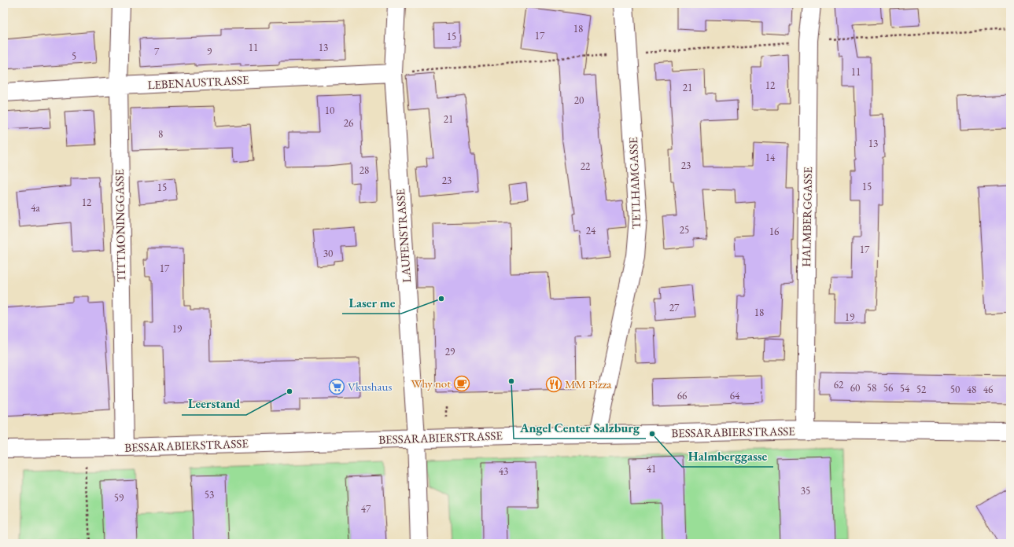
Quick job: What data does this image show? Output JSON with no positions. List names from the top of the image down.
{
  "streets": {
    "street": [
      "LEBENAUSTRASSE",
      "TETLHAMGASSE",
      "HALMBERGGASSE",
      "TITTMONINGGASSE",
      "LAUFENSTRASSE",
      "BESSARABIERSTRASSE"
    ]
  },
  "crossings": [
    ["LEBENAUSTRASSE", "TITTMONINGGASSE"],
    ["LEBENAUSTRASSE", "LAUFENSTRASSE"],
    ["TETLHAMGASSE", "BESSARABIERSTRASSE"],
    ["HALMBERGGASSE", "BESSARABIERSTRASSE"],
    ["TITTMONINGGASSE", "BESSARABIERSTRASSE"],
    ["LAUFENSTRASSE", "BESSARABIERSTRASSE"]
  ],
  "places": {
    "other": [
      "Laser me",
      "Angel Center Salzburg",
      "Leerstand",
      "Halmberggasse"
    ],
    "cafe": ["Why not"],
    "restaurant": ["MM Pizza"],
    "supermarket": ["Vkushaus"]
  },
  "house_numbers": [
    "18",
    "17",
    "15",
    "11",
    "13",
    "7",
    "9",
    "5",
    "11",
    "12",
    "21",
    "20",
    "10",
    "21",
    "26",
    "8",
    "13",
    "14",
    "23",
    "22",
    "28",
    "23",
    "15",
    "15",
    "12",
    "4a",
    "25",
    "24",
    "16",
    "17",
    "30",
    "17",
    "27",
    "18",
    "19",
    "19",
    "29",
    "62",
    "60",
    "58",
    "56",
    "54",
    "52",
    "50",
    "48",
    "46",
    "66",
    "64",
    "41",
    "43",
    "35",
    "53",
    "59",
    "47"
  ]
}
